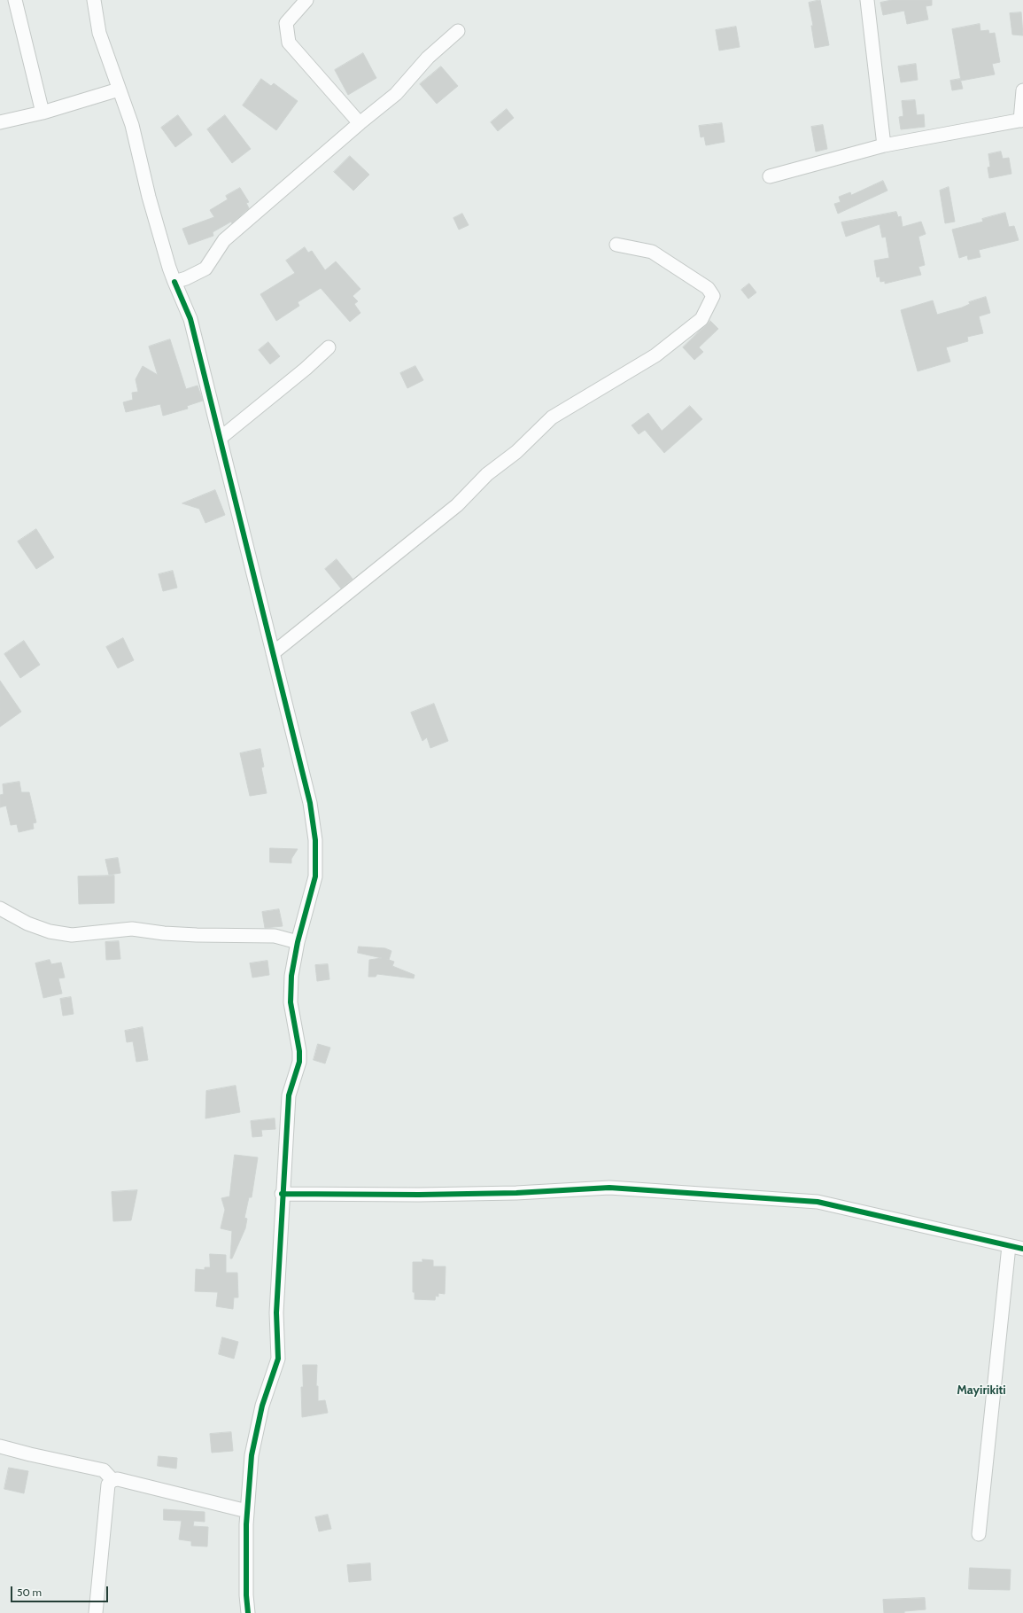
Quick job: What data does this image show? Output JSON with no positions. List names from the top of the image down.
{
  "districts": ["Mayirikiti"],
  "scale_bar": "50 m"
}
